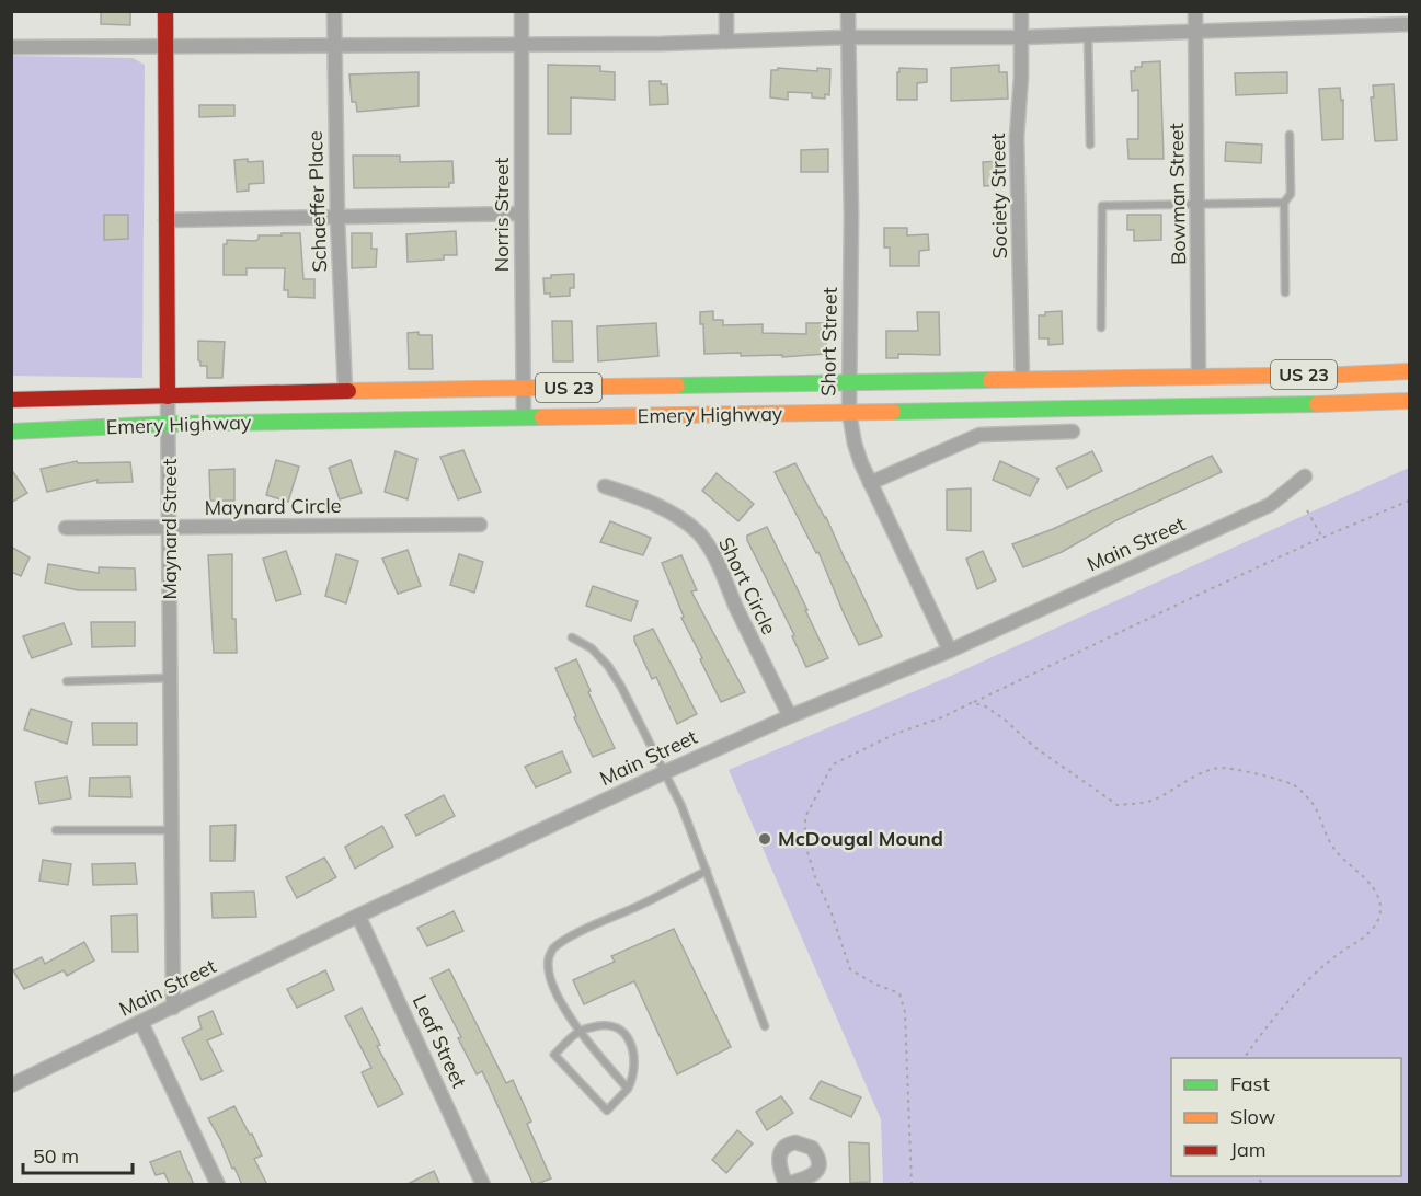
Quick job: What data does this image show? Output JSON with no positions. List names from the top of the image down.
{
  "streets": {
    "main road": ["US 23", "Emery Highway", "Maynard Street"],
    "street": [
      "Bowman Street",
      "Society Street",
      "Schaeffer Place",
      "Norris Street",
      "Short Street",
      "Maynard Circle",
      "Main Street",
      "Short Circle",
      "Leaf Street"
    ]
  },
  "crossings": [
    ["Bowman Street", "Emery Highway"],
    ["Society Street", "Emery Highway"],
    ["Schaeffer Place", "Emery Highway"],
    ["Norris Street", "Emery Highway"],
    ["Short Street", "Emery Highway"],
    ["Short Street", "Main Street"],
    ["Emery Highway", "Maynard Street"],
    ["Maynard Circle", "Maynard Street"],
    ["Maynard Street", "Main Street"],
    ["Main Street", "Short Circle"],
    ["Main Street", "Leaf Street"]
  ],
  "places": ["McDougal Mound"],
  "legend": ["Fast", "Slow", "Jam"],
  "scale_bar": "50 m"
}
